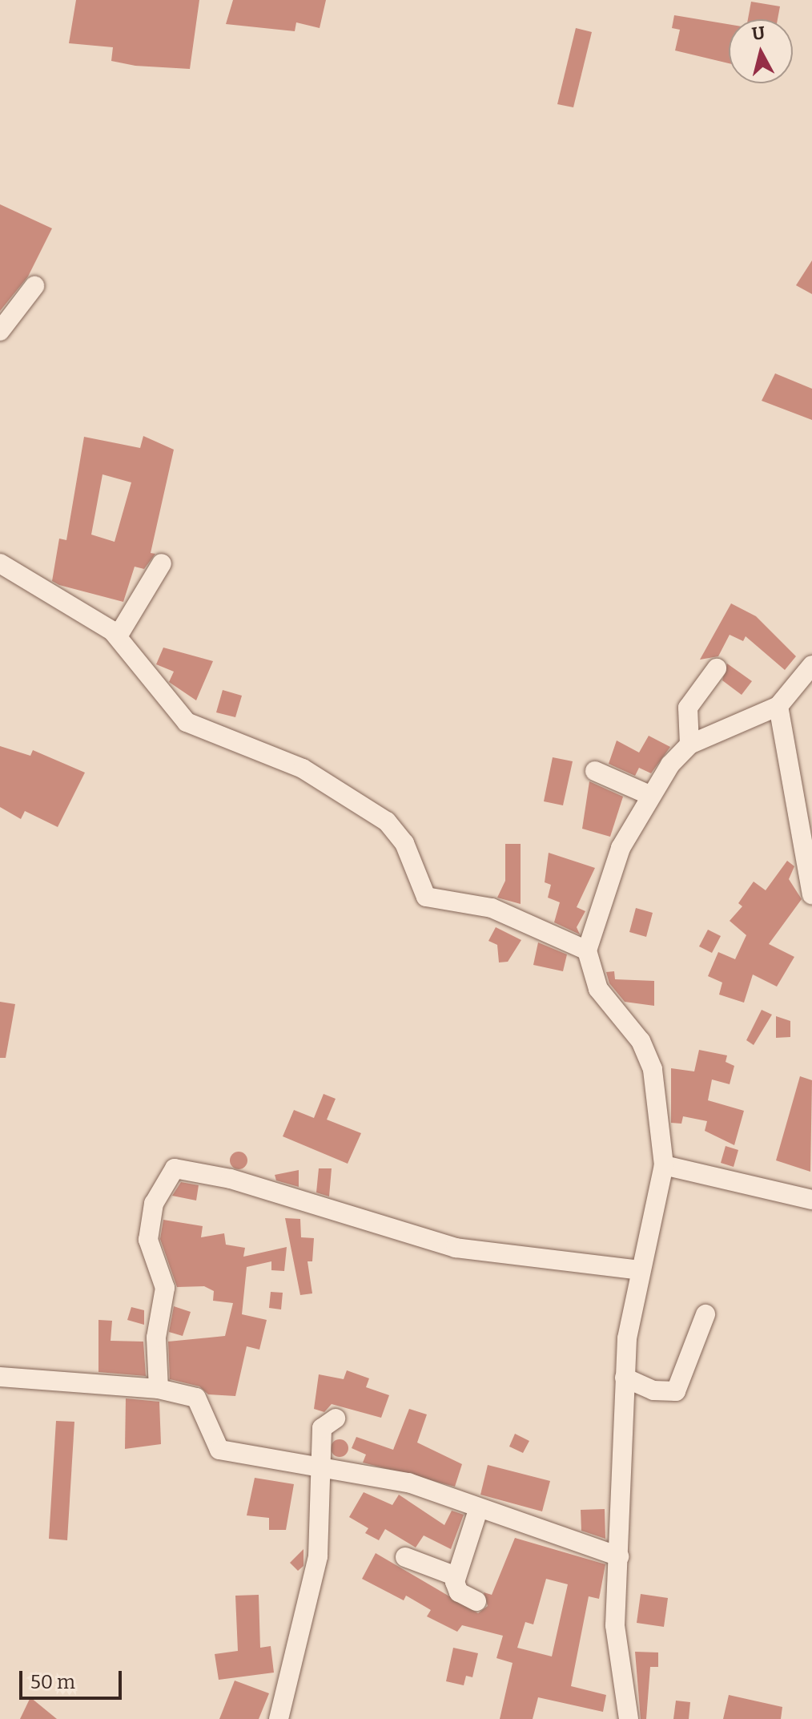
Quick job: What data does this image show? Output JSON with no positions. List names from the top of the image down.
{
  "scale_bar": "50 m",
  "north": "top"
}
